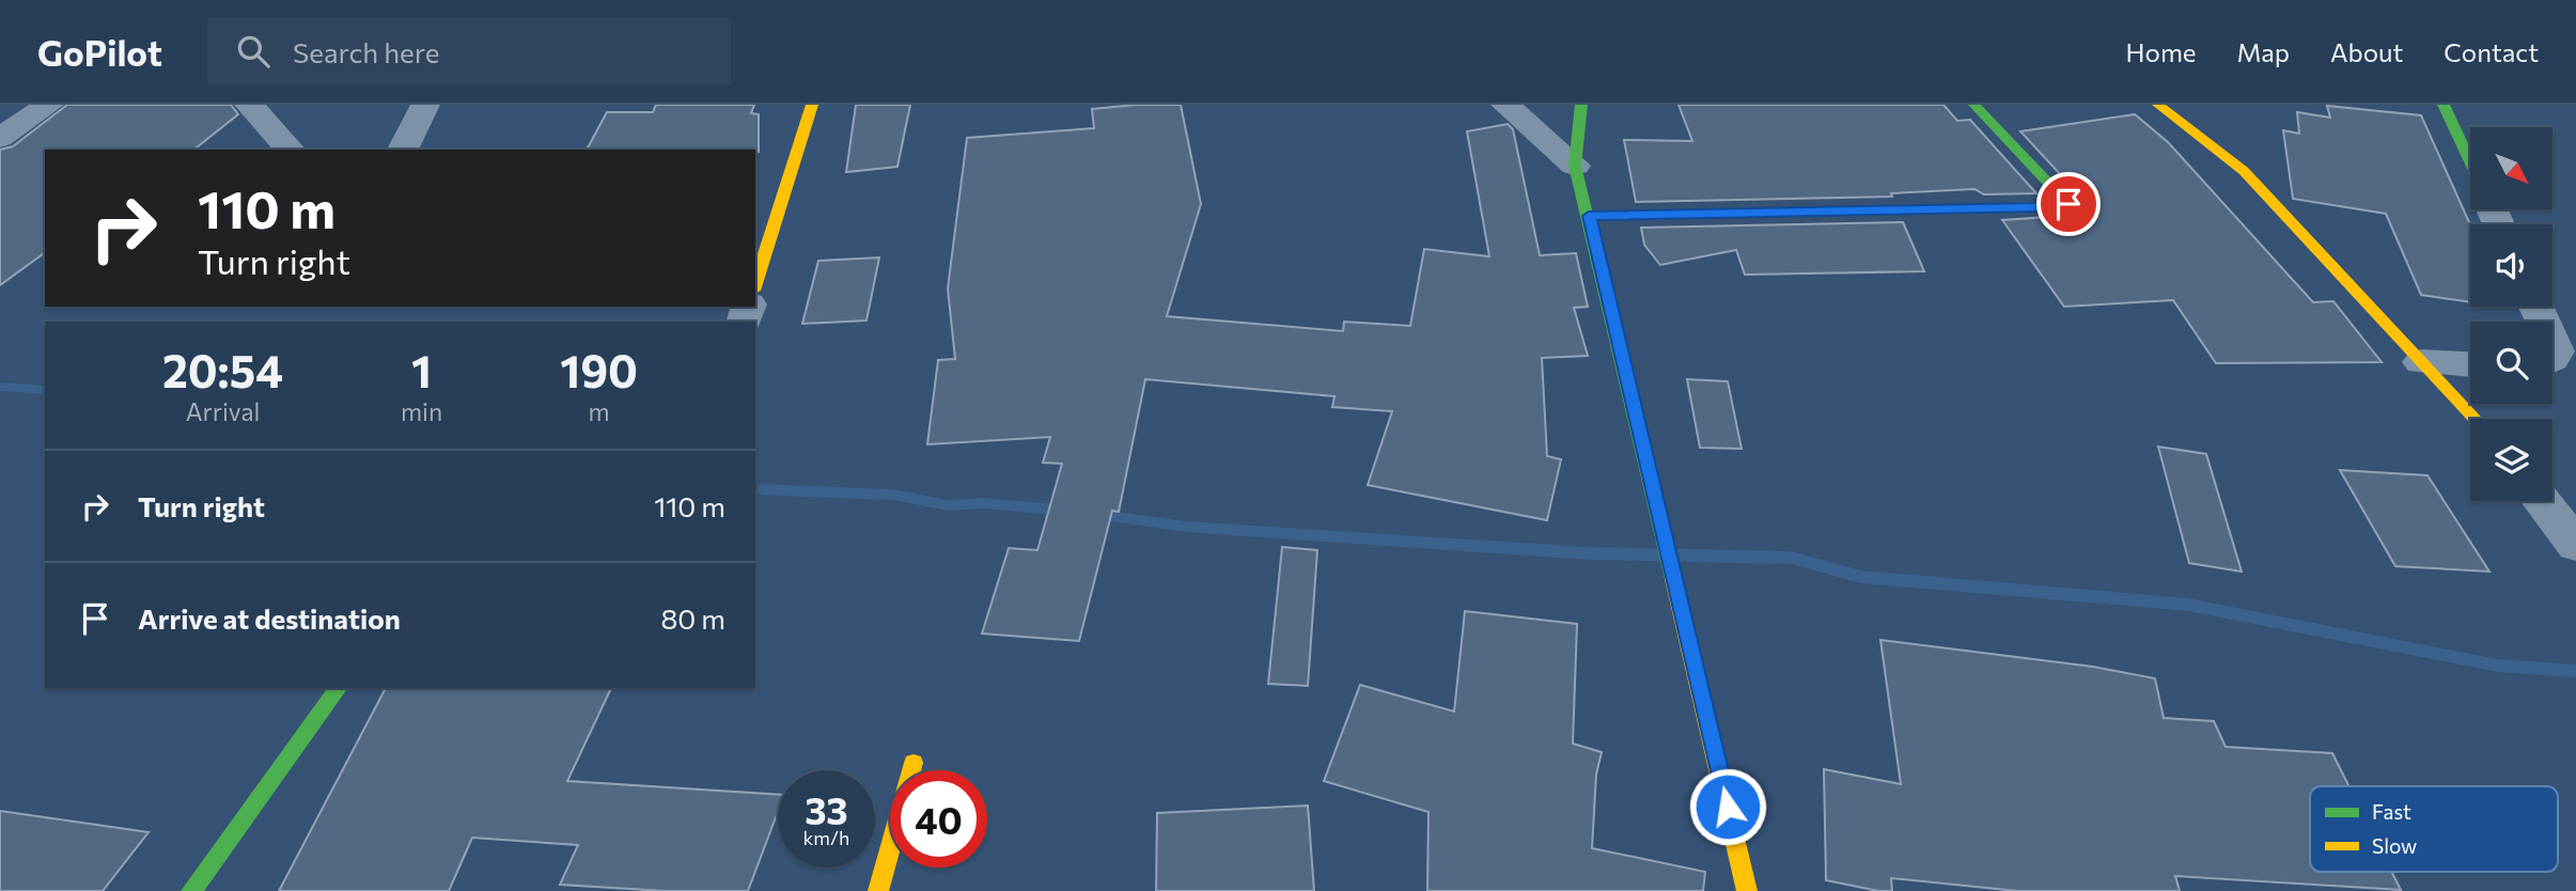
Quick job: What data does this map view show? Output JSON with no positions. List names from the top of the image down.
{
  "legend": ["Fast", "Slow"],
  "north": "bottom right",
  "page": {
    "header": "GoPilot",
    "search": "Search here",
    "nav": [
      "Home",
      "Map",
      "About",
      "Contact"
    ],
    "turn": ["110 m", "Turn right"],
    "eta": [
      "20:54",
      "Arrival",
      "1",
      "min",
      "190",
      "m"
    ],
    "list": [
      {
        "name": "Turn right",
        "value": "110 m"
      },
      {
        "name": "Arrive at destination",
        "value": "80 m"
      }
    ],
    "speed": "33 km/h",
    "limit": "40"
  }
}
